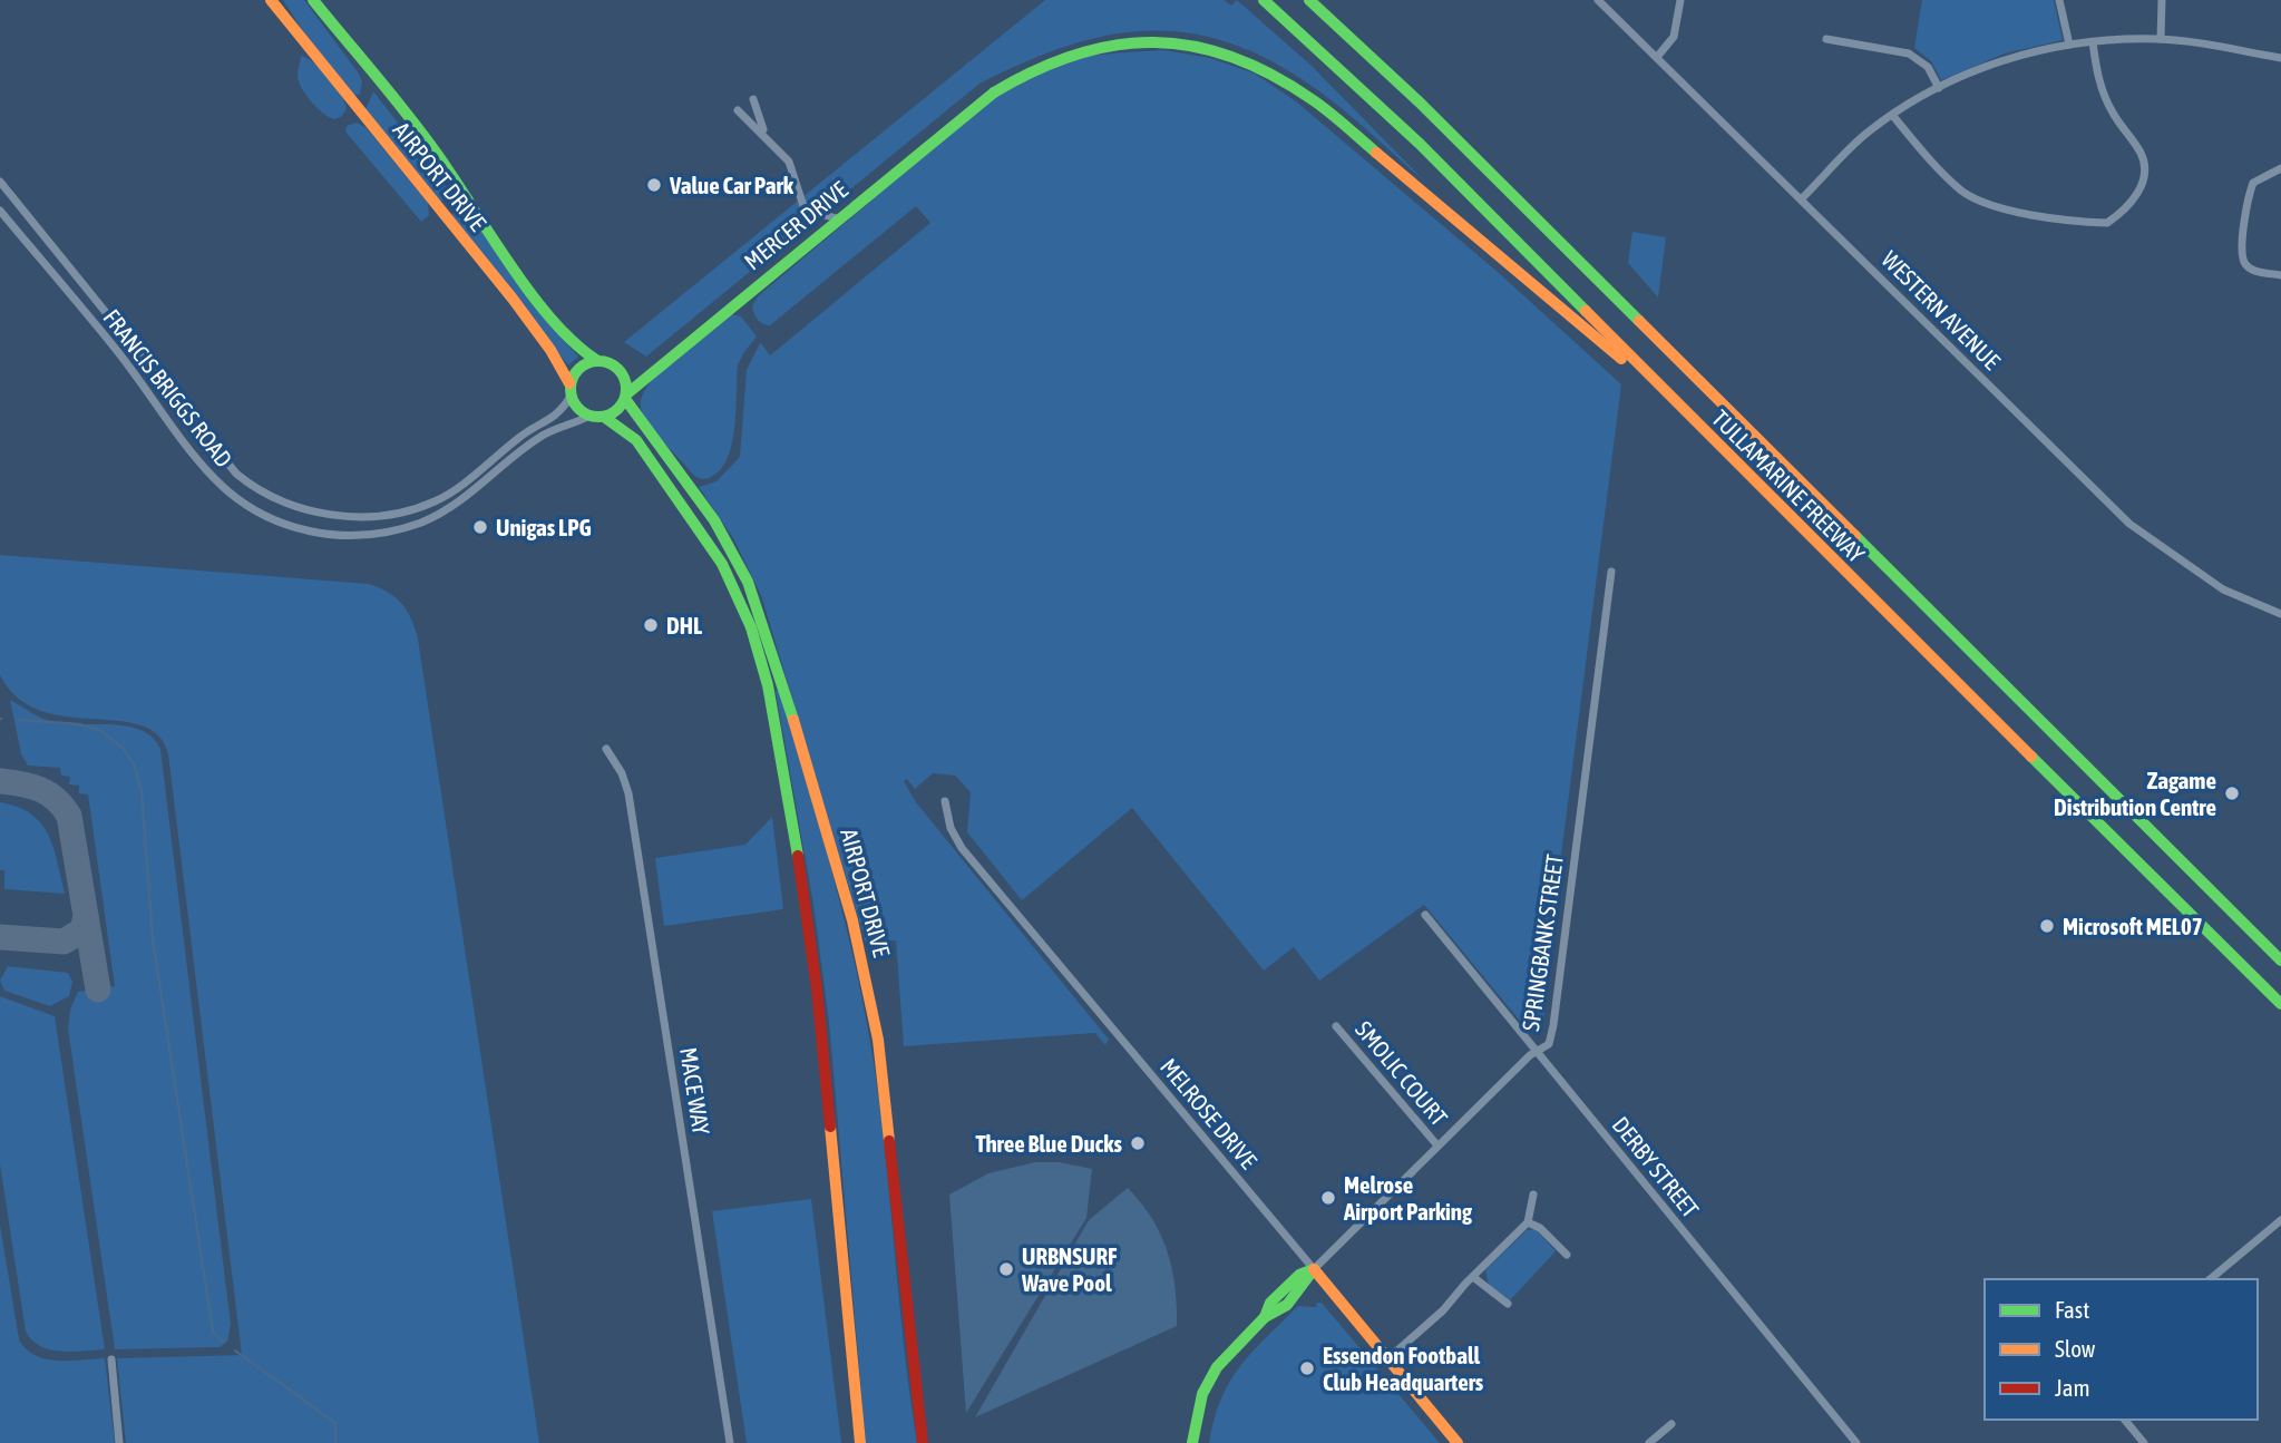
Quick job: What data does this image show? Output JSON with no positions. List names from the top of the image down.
{
  "streets": {
    "main road": [
      "AIRPORT DRIVE",
      "MERCER DRIVE",
      "TULLAMARINE FREEWAY",
      "MELROSE DRIVE"
    ],
    "street": [
      "WESTERN AVENUE",
      "FRANCIS BRIGGS ROAD",
      "SPRINGBANK STREET",
      "SMOLIC COURT",
      "MACE WAY",
      "DERBY STREET"
    ]
  },
  "crossings": [
    ["AIRPORT DRIVE", "MERCER DRIVE"],
    ["AIRPORT DRIVE", "FRANCIS BRIGGS ROAD"],
    ["MERCER DRIVE", "FRANCIS BRIGGS ROAD"],
    ["MERCER DRIVE", "TULLAMARINE FREEWAY"],
    ["SPRINGBANK STREET", "SMOLIC COURT"],
    ["SPRINGBANK STREET", "MELROSE DRIVE"],
    ["SPRINGBANK STREET", "DERBY STREET"]
  ],
  "places": [
    "Value Car Park",
    "Unigas LPG",
    "DHL",
    "Zagame Distribution Centre",
    "Microsoft MEL07",
    "Three Blue Ducks",
    "Melrose Airport Parking",
    "URBNSURF Wave Pool",
    "Essendon Football Club Headquarters"
  ],
  "legend": ["Fast", "Slow", "Jam"]
}
